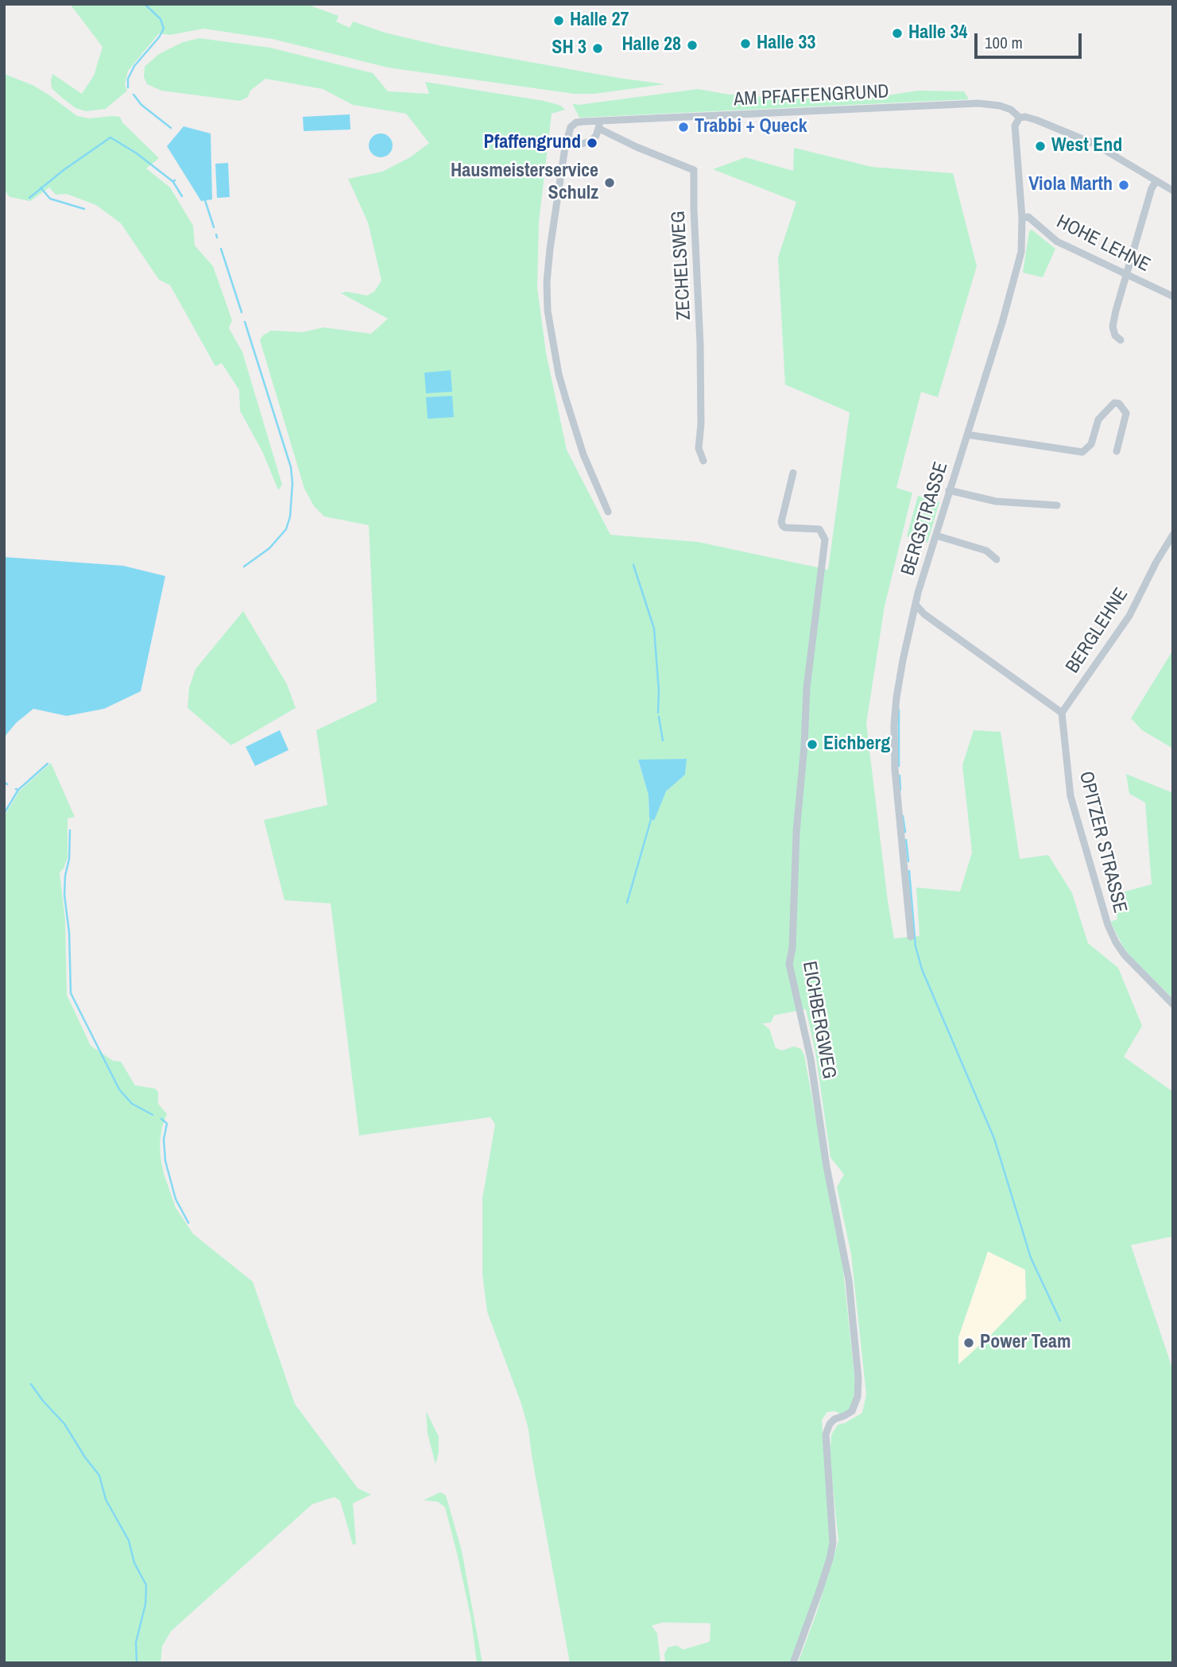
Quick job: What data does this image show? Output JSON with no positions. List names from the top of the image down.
{
  "streets": {
    "street": [
      "AM PFAFFENGRUND",
      "HOHE LEHNE",
      "ZECHELSWEG",
      "BERGSTRASSE",
      "BERGLEHNE",
      "OPITZER STRASSE",
      "EICHBERGWEG"
    ]
  },
  "crossings": [
    ["AM PFAFFENGRUND", "ZECHELSWEG"],
    ["AM PFAFFENGRUND", "BERGSTRASSE"],
    ["HOHE LEHNE", "BERGSTRASSE"],
    ["BERGLEHNE", "OPITZER STRASSE"]
  ],
  "places": [
    "Halle 27",
    "Halle 34",
    "Halle 33",
    "Halle 28",
    "SH 3",
    "Trabbi + Queck",
    "Pfaffengrund",
    "West End",
    "Hausmeisterservice Schulz",
    "Viola Marth",
    "Eichberg",
    "Power Team"
  ],
  "scale_bar": "100 m"
}
